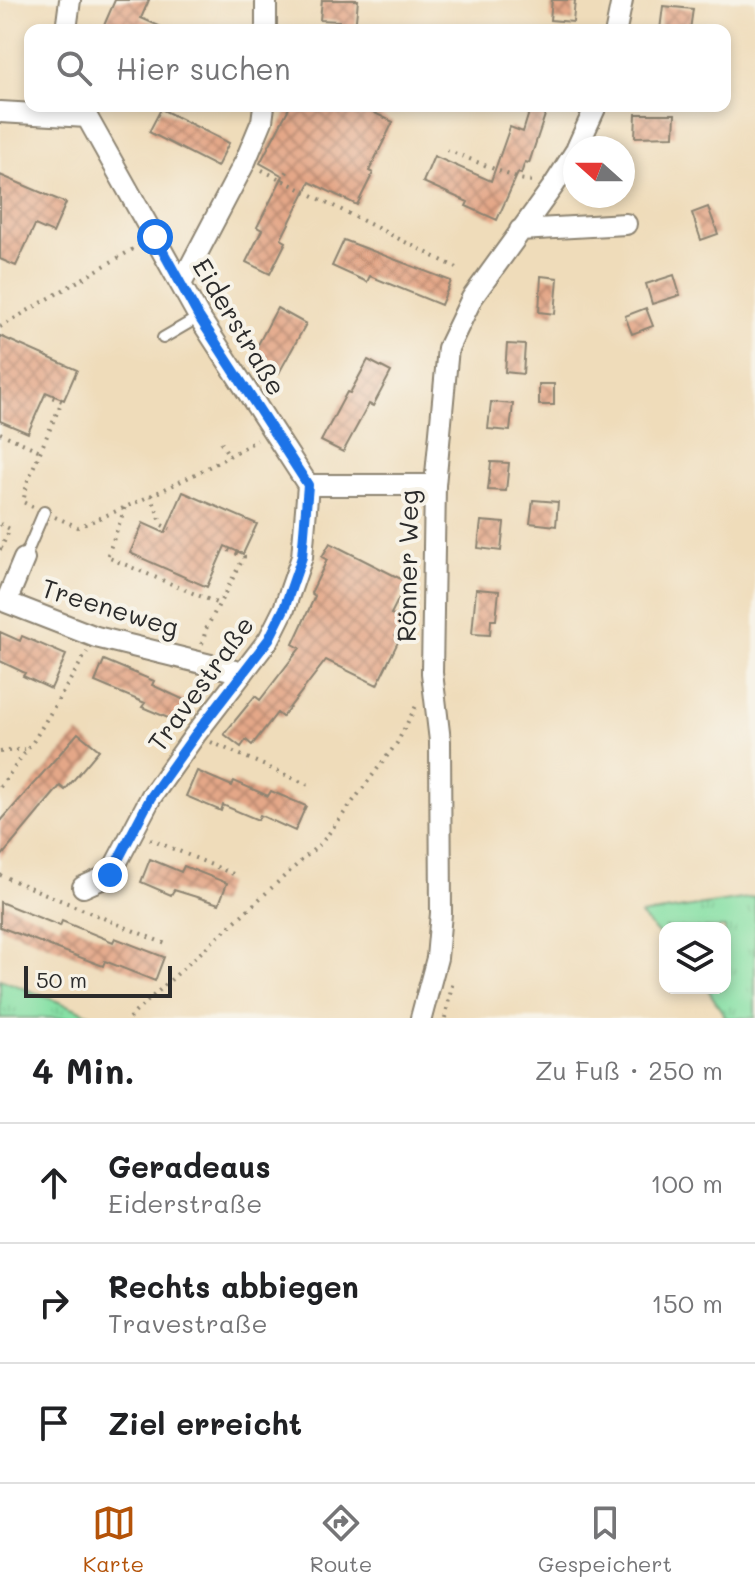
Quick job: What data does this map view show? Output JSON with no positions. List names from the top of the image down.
{
  "streets": {
    "street": [
      "Eiderstraße",
      "Rönner Weg",
      "Treeneweg",
      "Travestraße"
    ]
  },
  "crossings": [
    ["Eiderstraße", "Travestraße"],
    ["Treeneweg", "Travestraße"]
  ],
  "scale_bar": "50 m",
  "north": "left",
  "page": {
    "search": "Hier suchen",
    "scale": "50 m",
    "heading": ["4 Min.", "Zu Fuß · 250 m"],
    "list": [
      ["Geradeaus", "Eiderstraße", "100 m"],
      ["Rechts abbiegen", "Travestraße", "150 m"],
      "Ziel erreicht"
    ],
    "nav": ["Karte", "Route", "Gespeichert"]
  }
}
